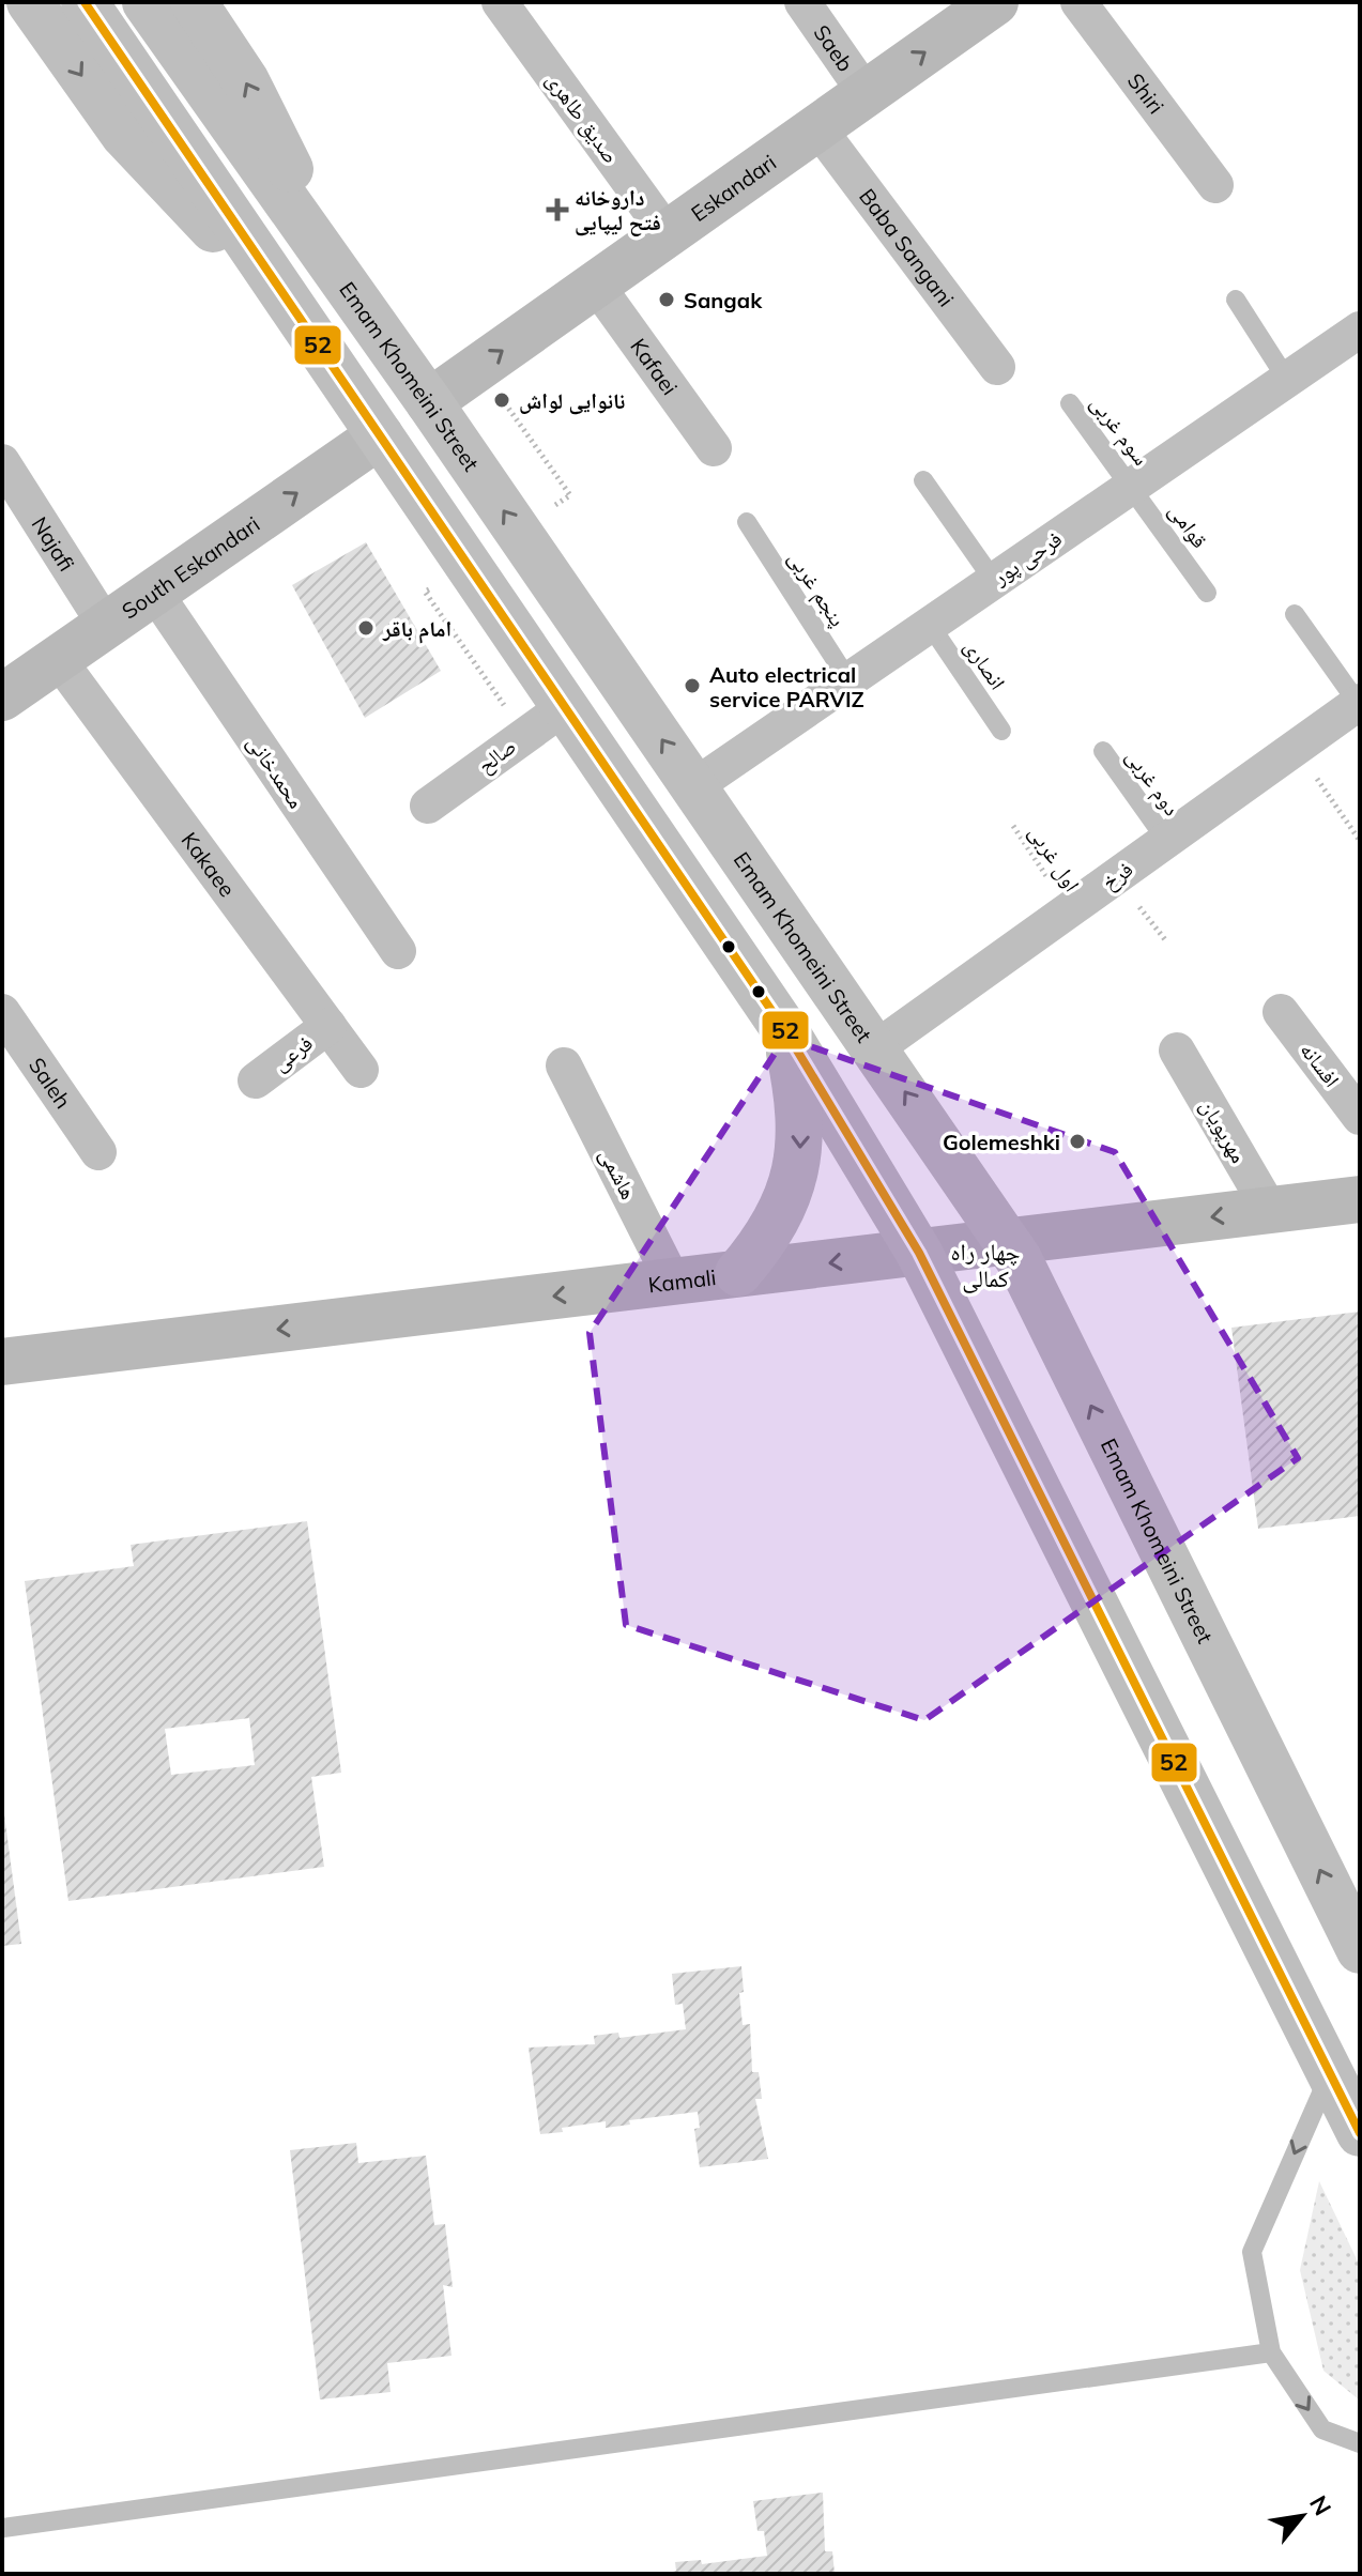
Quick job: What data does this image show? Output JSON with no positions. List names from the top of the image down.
{
  "streets": {
    "main road": [
      "Eskandari",
      "Emam Khomeini Street",
      "South Eskandari",
      "Kamali"
    ],
    "street": [
      "Saeb",
      "Shiri",
      "صدیق طاهری",
      "Baba Sangani",
      "Kafaei",
      "Najafi",
      "فرحی پور",
      "صالح",
      "محمدخانی",
      "Kakaee",
      "فرخ",
      "فرعی",
      "افسانه",
      "Saleh",
      "مهرپویان",
      "هاشمی"
    ],
    "lane": [
      "سوم غربی",
      "قوامی",
      "پنجم غربی",
      "انصاری",
      "دوم غربی"
    ],
    "path": ["اول غربی"]
  },
  "crossings": [
    ["Saeb", "Eskandari"],
    ["صدیق طاهری", "Eskandari"],
    ["Eskandari", "Baba Sangani"],
    ["Eskandari", "Kafaei"],
    ["Eskandari", "Emam Khomeini Street"],
    ["Emam Khomeini Street", "فرحی پور"],
    ["Emam Khomeini Street", "فرخ"],
    ["Emam Khomeini Street", "Kamali"],
    ["سوم غربی", "قوامی"],
    ["سوم غربی", "فرحی پور"],
    ["قوامی", "فرحی پور"],
    ["Najafi", "South Eskandari"],
    ["فرحی پور", "پنجم غربی"],
    ["فرحی پور", "انصاری"],
    ["South Eskandari", "محمدخانی"],
    ["South Eskandari", "Kakaee"],
    ["دوم غربی", "فرخ"],
    ["اول غربی", "فرخ"],
    ["Kakaee", "فرعی"],
    ["مهرپویان", "Kamali"],
    ["هاشمی", "Kamali"]
  ],
  "one_way": ["Eskandari", "South Eskandari", "Kamali"],
  "districts": ["چهار راه کمالی"],
  "places": {
    "health": ["داروخانه فتح لیپایی"],
    "other": [
      "Sangak",
      "نانوایی لواش",
      "امام باقر",
      "Auto electrical service PARVIZ",
      "Golemeshki"
    ]
  },
  "lines": ["transit line 52"],
  "north": "top right"
}
